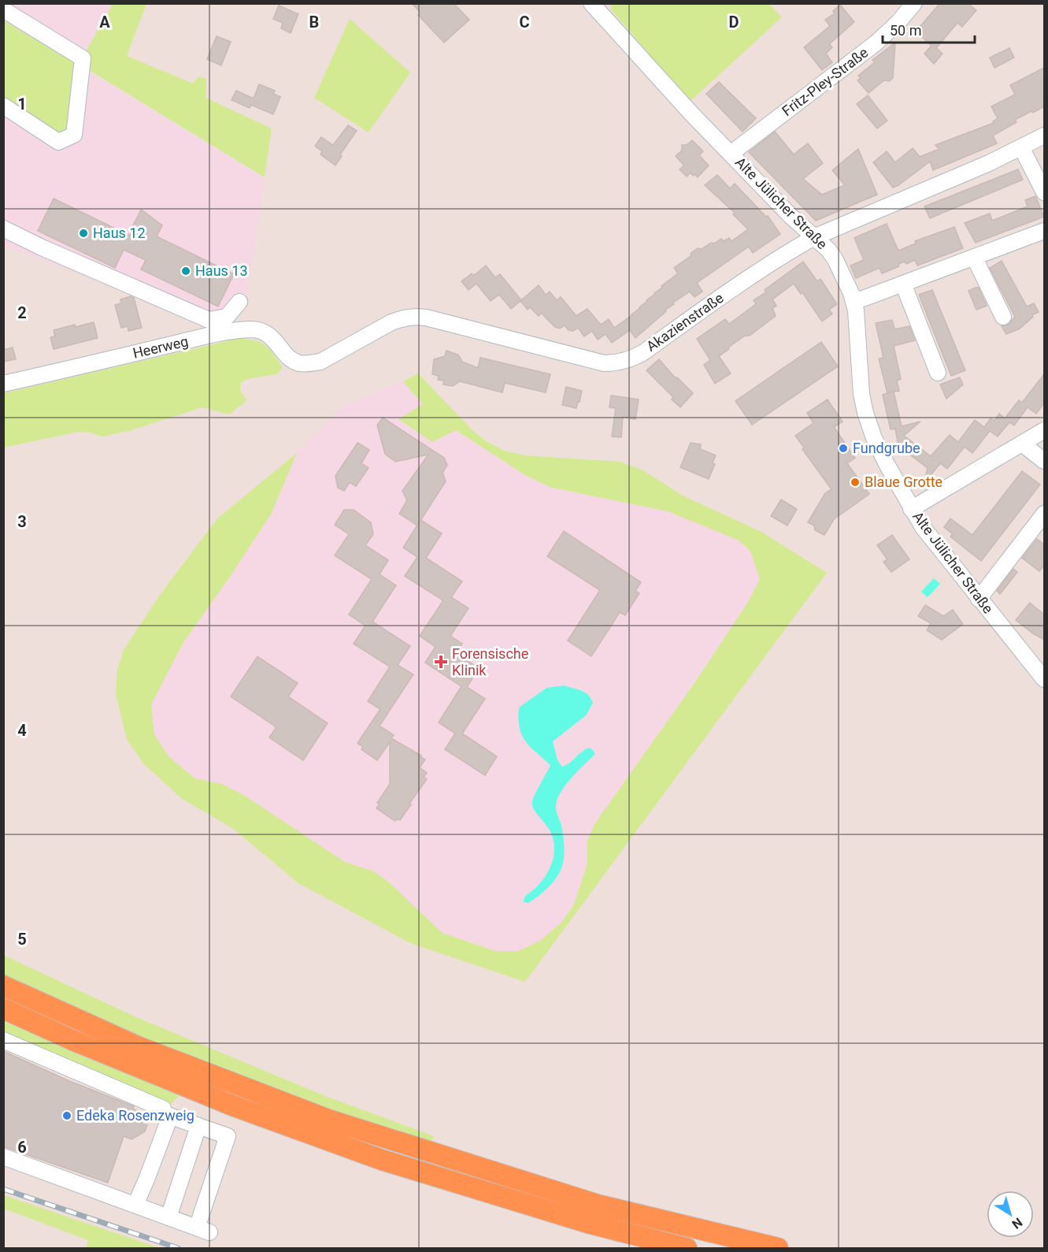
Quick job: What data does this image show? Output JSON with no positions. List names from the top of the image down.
{
  "streets": {
    "street": [
      "Fritz-Pley-Straße",
      "Alte Jülicher Straße",
      "Akazienstraße",
      "Heerweg"
    ]
  },
  "crossings": [
    ["Fritz-Pley-Straße", "Alte Jülicher Straße"],
    ["Alte Jülicher Straße", "Akazienstraße"],
    ["Akazienstraße", "Heerweg"]
  ],
  "places": {
    "other": [
      "Haus 12",
      "Haus 13",
      "Fundgrube",
      "Blaue Grotte",
      "Edeka Rosenzweig"
    ],
    "health": ["Forensische Klinik"]
  },
  "scale_bar": "50 m",
  "north": "bottom right",
  "grid": {
    "columns": [
      "A",
      "B",
      "C",
      "D"
    ],
    "rows": [
      "1",
      "2",
      "3",
      "4",
      "5",
      "6"
    ]
  }
}
